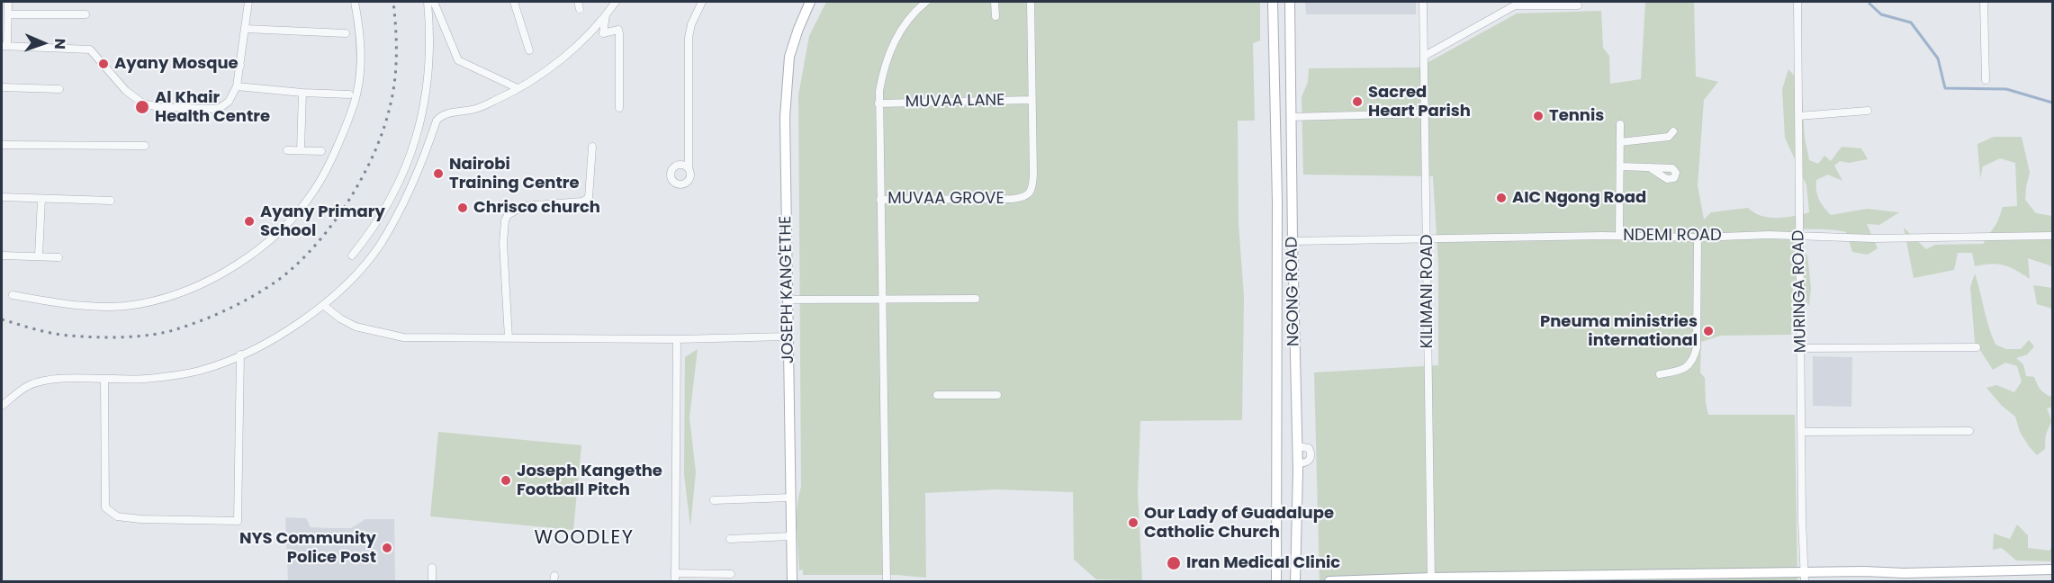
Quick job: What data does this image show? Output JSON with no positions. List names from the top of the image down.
{
  "streets": {
    "street": [
      "MUVAA LANE",
      "MUVAA GROVE",
      "NDEMI ROAD",
      "JOSEPH KANG'ETHE",
      "NGONG ROAD",
      "KILIMANI ROAD",
      "MURINGA ROAD"
    ]
  },
  "crossings": [
    ["MUVAA LANE", "MUVAA GROVE"],
    ["NDEMI ROAD", "NGONG ROAD"],
    ["NDEMI ROAD", "KILIMANI ROAD"],
    ["NDEMI ROAD", "MURINGA ROAD"]
  ],
  "districts": ["WOODLEY"],
  "places": [
    "Ayany Mosque",
    "Sacred Heart Parish",
    "Al Khair Health Centre",
    "Tennis",
    "Nairobi Training Centre",
    "AIC Ngong Road",
    "Chrisco church",
    "Ayany Primary School",
    "Pneuma ministries international",
    "Joseph Kangethe Football Pitch",
    "Our Lady of Guadalupe Catholic Church",
    "NYS Community Police Post",
    "Iran Medical Clinic"
  ],
  "north": "right"
}
